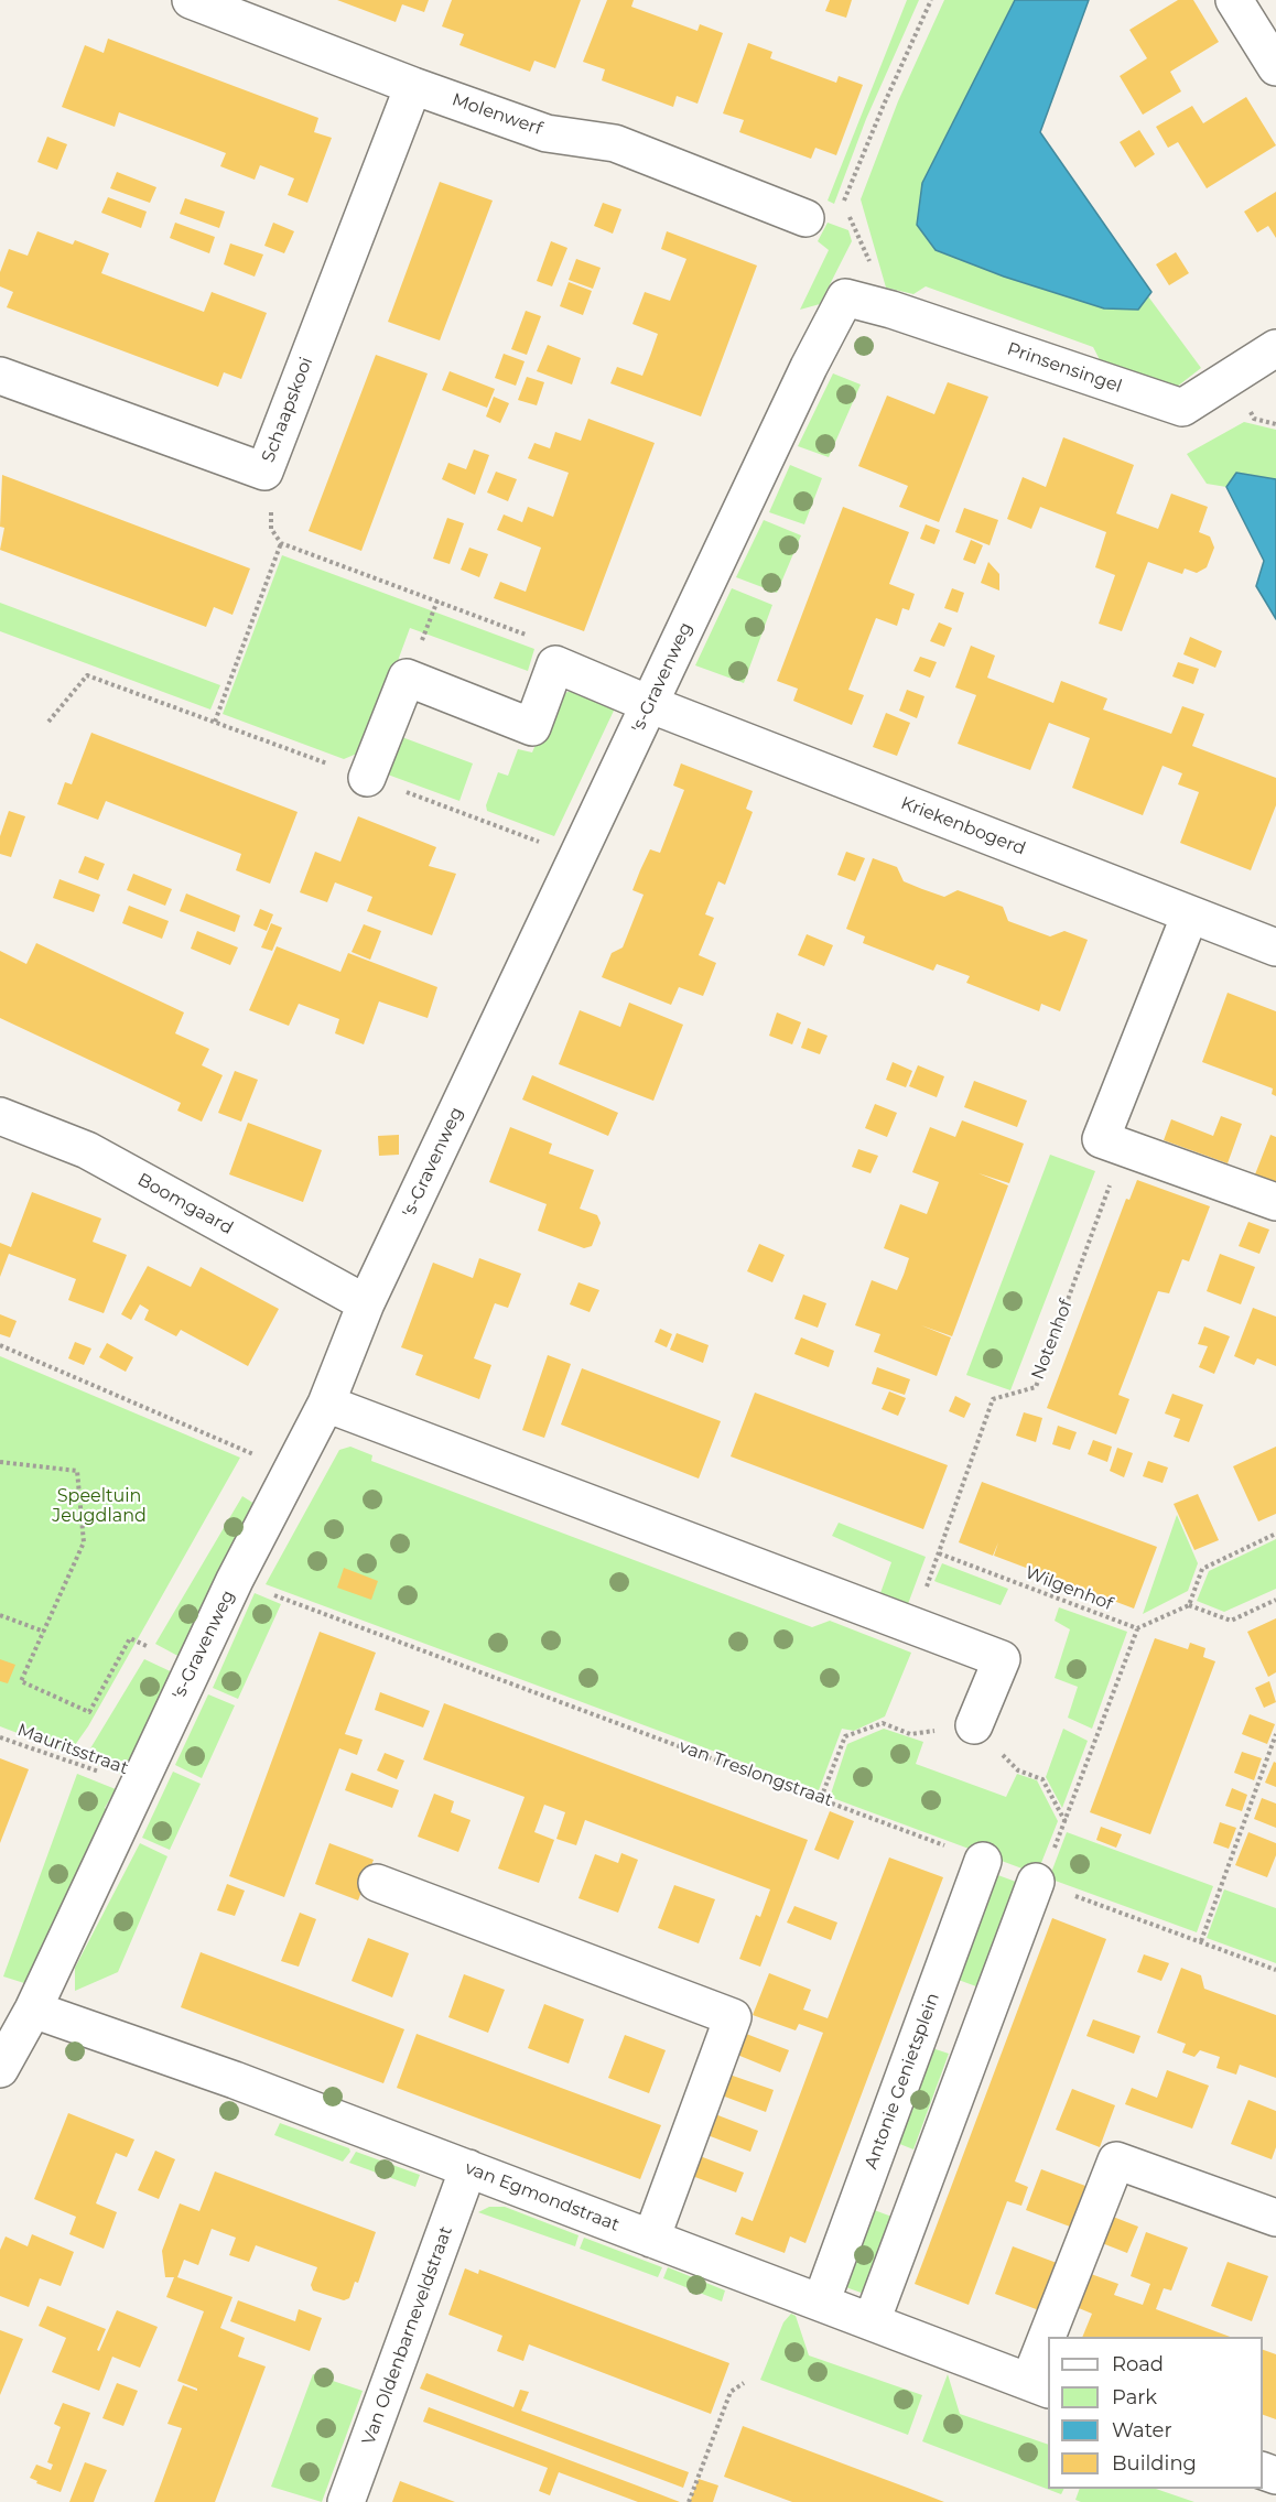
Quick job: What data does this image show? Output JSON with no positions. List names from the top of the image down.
{
  "streets": {
    "street": [
      "Molenwerf",
      "Prinsensingel",
      "Schaapskooi",
      "'s-Gravenweg",
      "Kriekenbogerd",
      "Boomgaard",
      "Antonie Genietsplein",
      "van Egmondstraat",
      "Van Oldenbarneveldstraat"
    ],
    "path": [
      "Notenhof",
      "Wilgenhof",
      "Mauritsstraat",
      "van Treslongstraat"
    ]
  },
  "crossings": [
    ["Molenwerf", "Schaapskooi"],
    ["Prinsensingel", "'s-Gravenweg"],
    ["'s-Gravenweg", "Kriekenbogerd"],
    ["'s-Gravenweg", "Boomgaard"],
    ["'s-Gravenweg", "Mauritsstraat"],
    ["'s-Gravenweg", "van Treslongstraat"],
    ["'s-Gravenweg", "van Egmondstraat"],
    ["Notenhof", "Wilgenhof"],
    ["van Treslongstraat", "Antonie Genietsplein"],
    ["Antonie Genietsplein", "van Egmondstraat"],
    ["van Egmondstraat", "Van Oldenbarneveldstraat"]
  ],
  "parks": ["Speeltuin Jeugdland"],
  "legend": [
    "Road",
    "Park",
    "Water",
    "Building"
  ]
}
